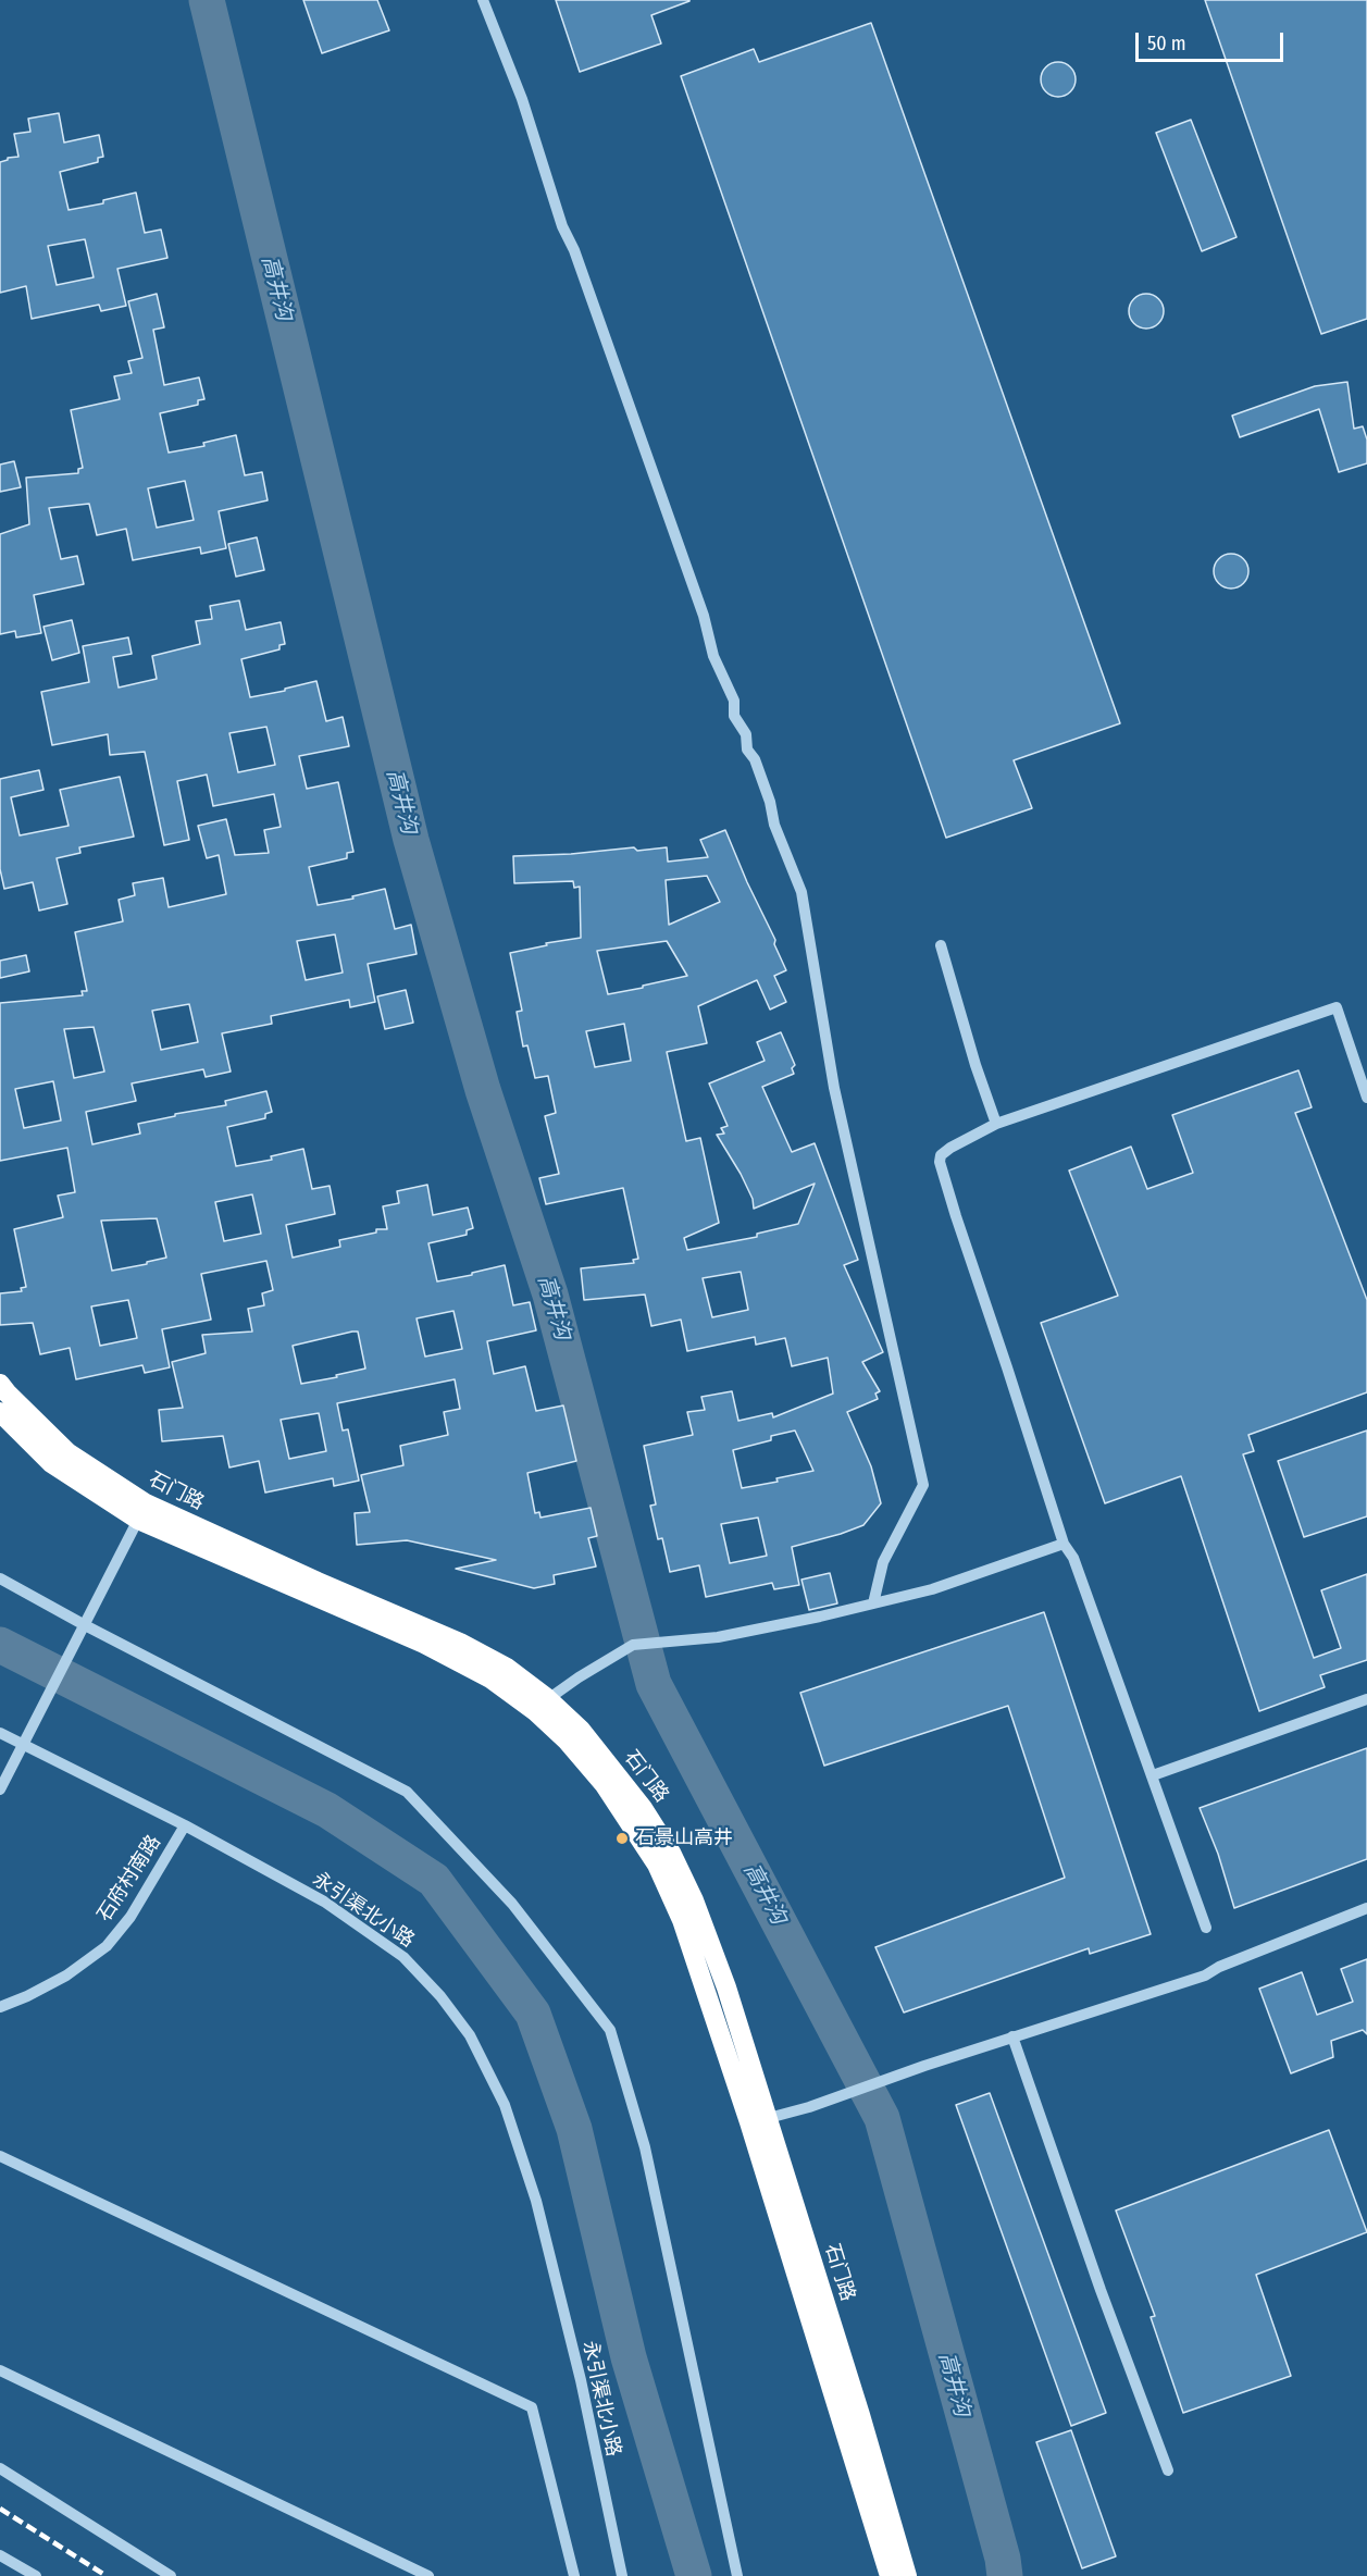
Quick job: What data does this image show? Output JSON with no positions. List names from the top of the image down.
{
  "streets": {
    "highway": ["石门路"],
    "street": ["石府村南路", "永引渠北小路"]
  },
  "crossings": [
    ["石府村南路", "永引渠北小路"]
  ],
  "water": ["高井沟"],
  "places": ["石景山高井"],
  "scale_bar": "50 m"
}
